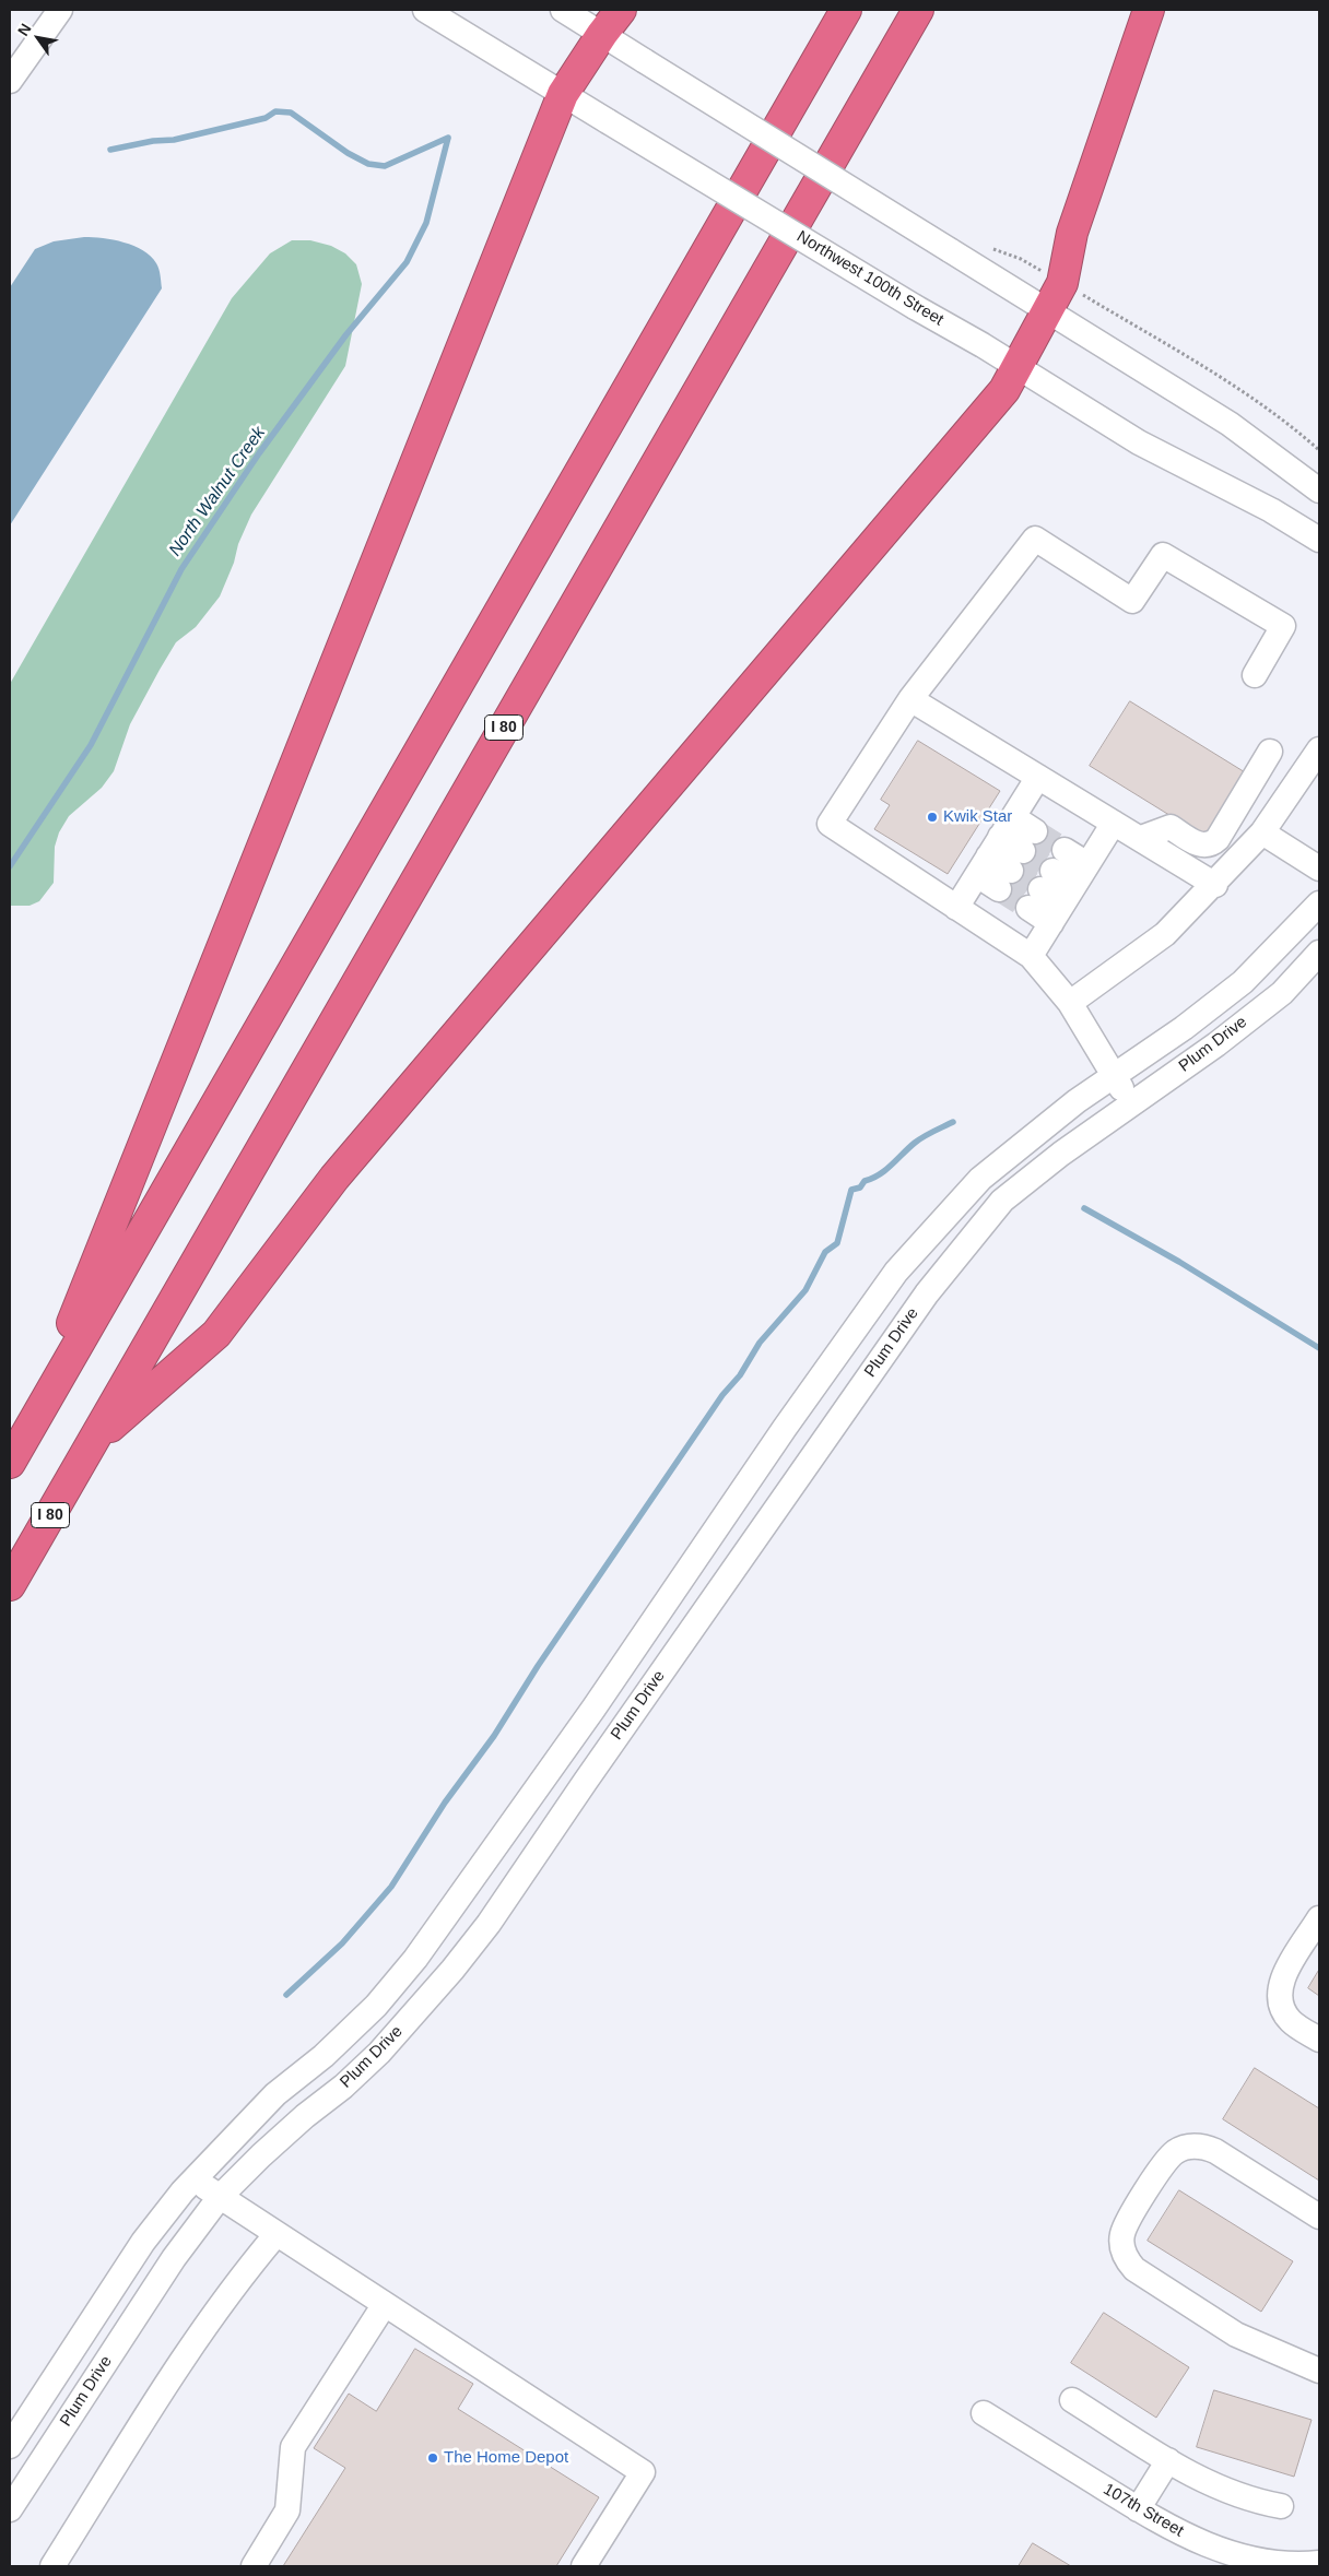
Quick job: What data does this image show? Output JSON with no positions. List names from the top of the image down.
{
  "streets": {
    "highway": ["I 80"],
    "street": ["Northwest 100th Street", "Plum Drive", "107th Street"]
  },
  "water": ["North Walnut Creek"],
  "places": ["Kwik Star", "The Home Depot"],
  "north": "top left"
}
